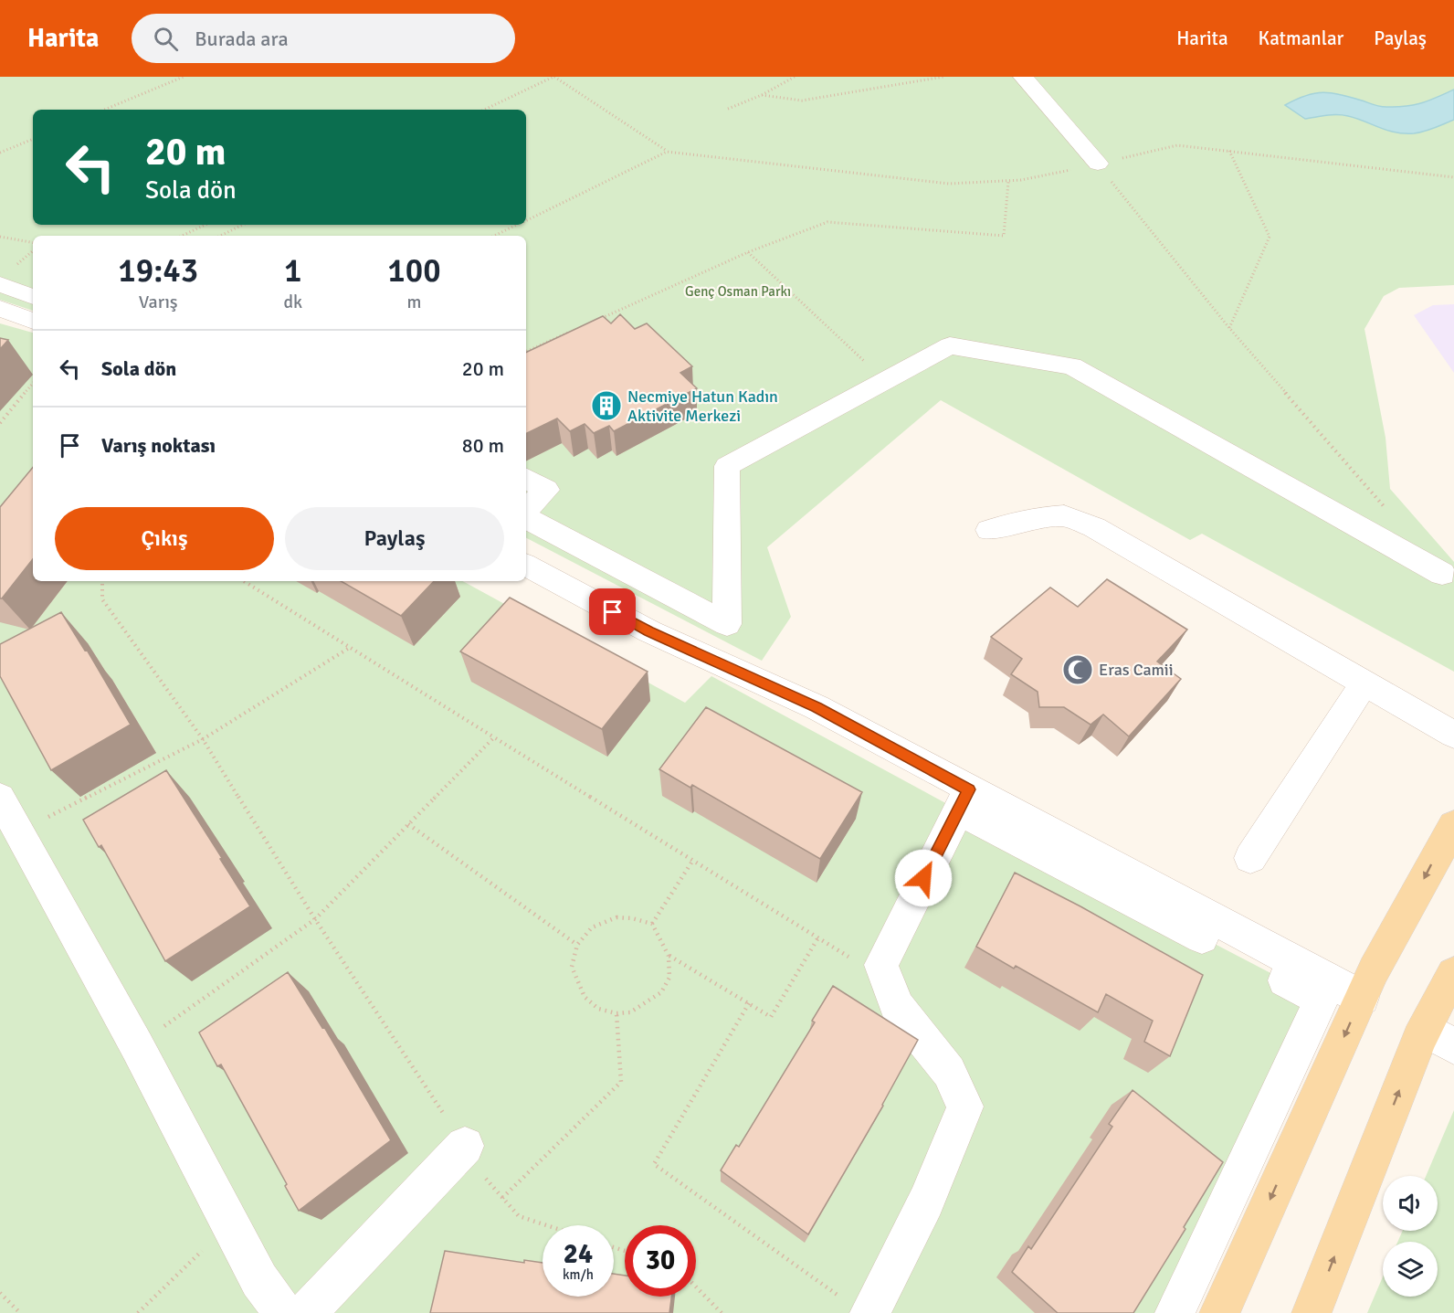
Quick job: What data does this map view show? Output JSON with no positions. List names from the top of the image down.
{
  "parks": ["Genç Osman Parkı"],
  "places": {
    "building": ["Necmiye Hatun Kadın Aktivite Merkezi"],
    "mosque": ["Eras Camii"]
  },
  "page": {
    "header": "Harita",
    "search": "Burada ara",
    "nav": ["Harita", "Katmanlar", "Paylaş"],
    "turn": ["20 m", "Sola dön"],
    "eta": [
      "19:43",
      "Varış",
      "1",
      "dk",
      "100",
      "m"
    ],
    "list": [
      {
        "name": "Sola dön",
        "value": "20 m"
      },
      {
        "name": "Varış noktası",
        "value": "80 m"
      }
    ],
    "buttons": ["Çıkış", "Paylaş"],
    "speed": "24 km/h",
    "limit": "30"
  }
}
